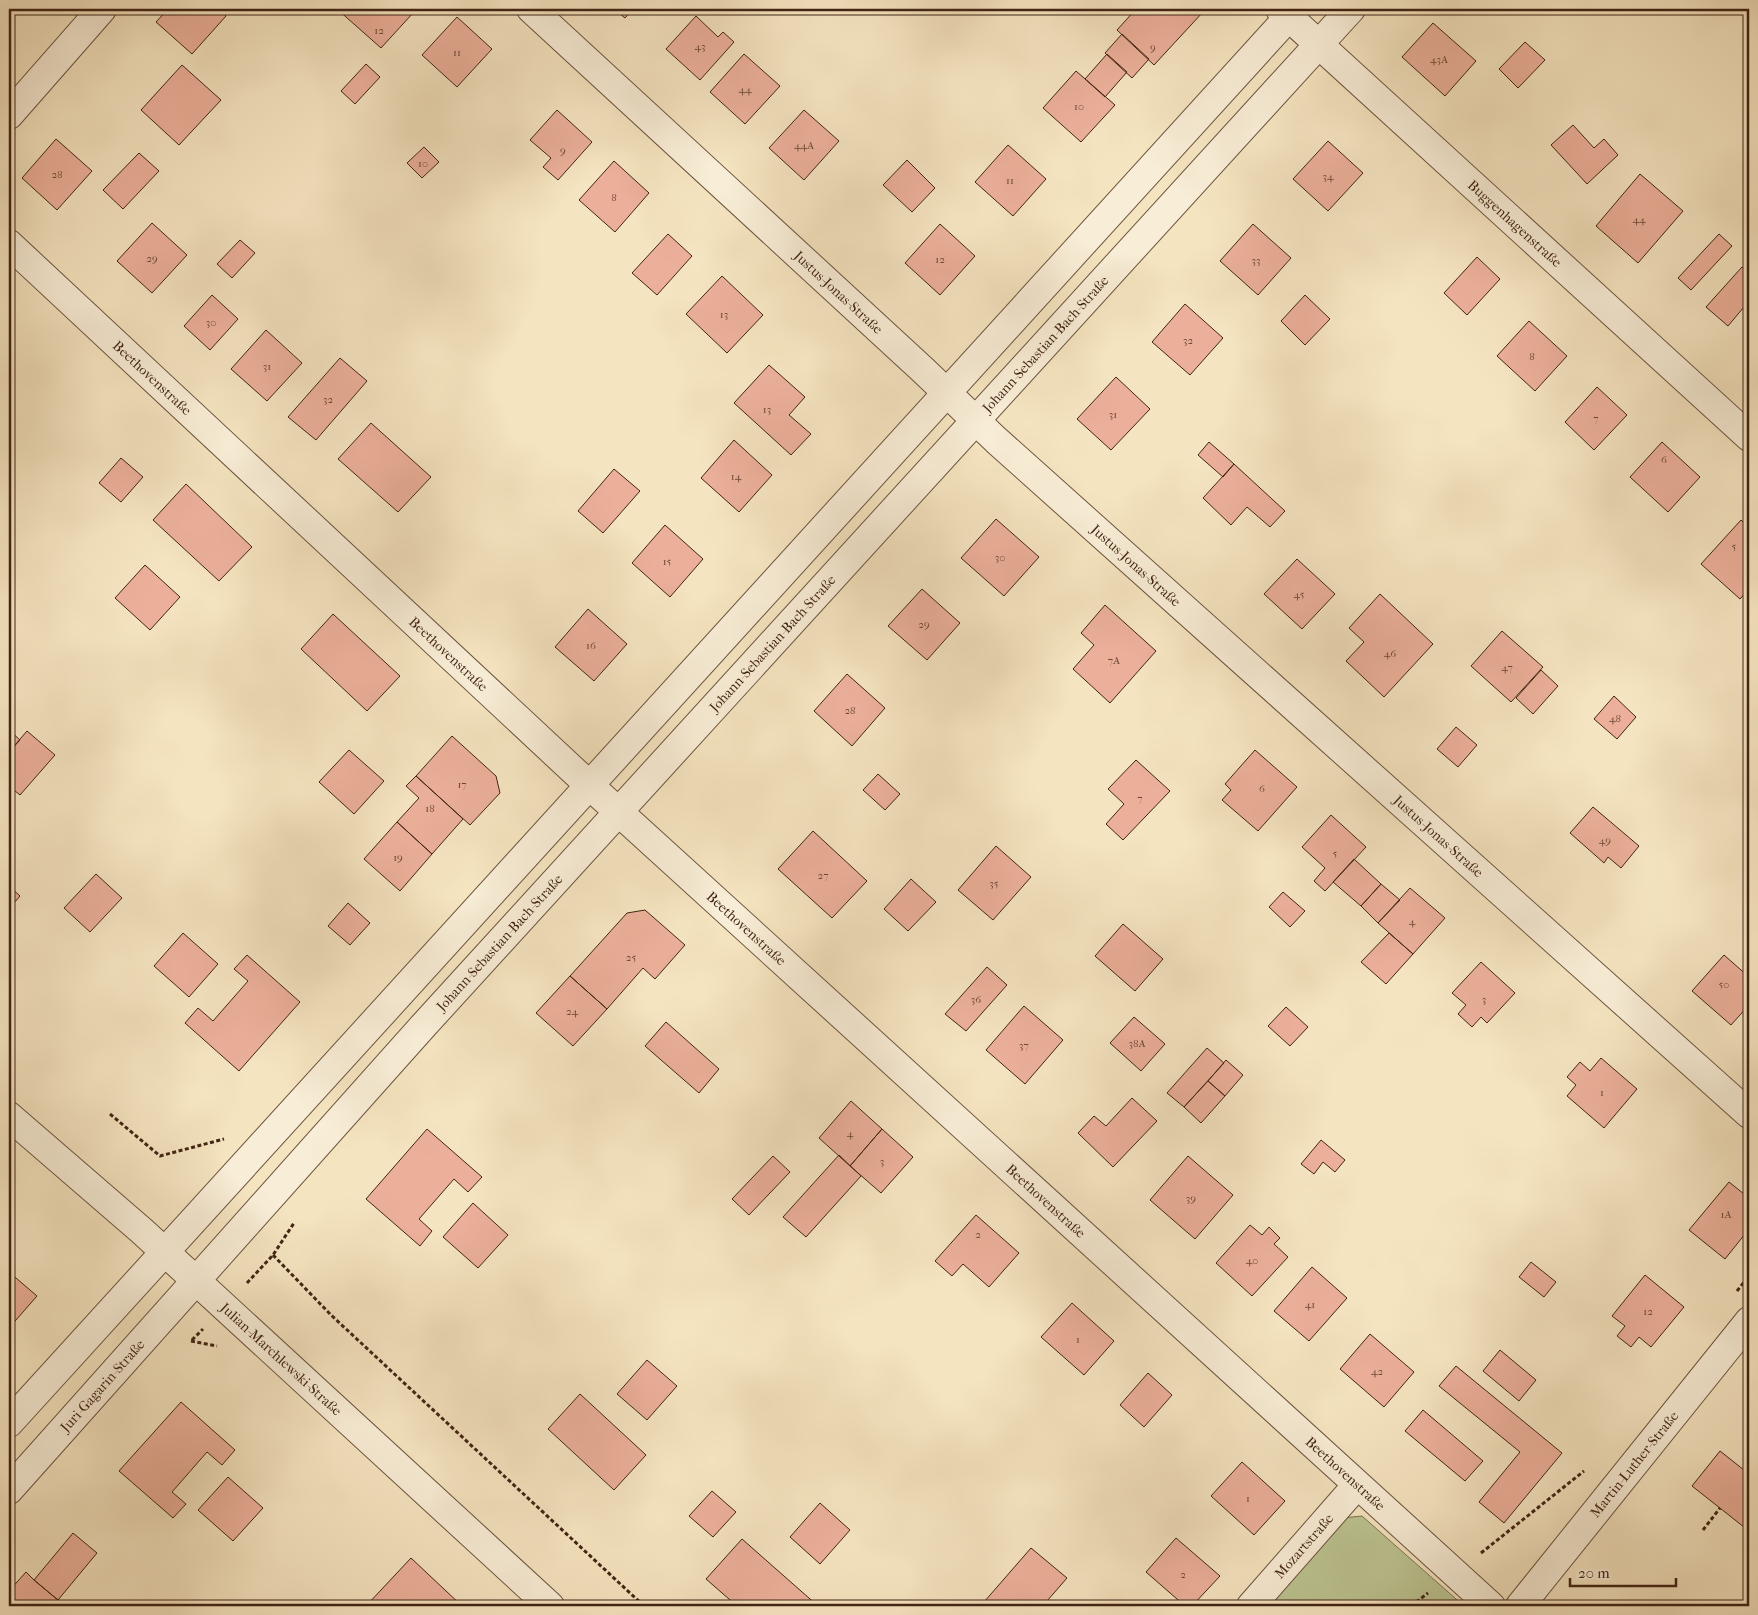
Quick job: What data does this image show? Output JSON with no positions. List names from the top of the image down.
{
  "streets": {
    "street": [
      "Buggenhagenstraße",
      "Justus-Jonas-Straße",
      "Johann-Sebastian-Bach-Straße",
      "Beethovenstraße",
      "Julian-Marchlewski-Straße",
      "Juri-Gagarin-Straße",
      "Martin-Luther-Straße",
      "Mozartstraße"
    ]
  },
  "crossings": [
    ["Buggenhagenstraße", "Johann-Sebastian-Bach-Straße"],
    ["Justus-Jonas-Straße", "Johann-Sebastian-Bach-Straße"],
    ["Johann-Sebastian-Bach-Straße", "Beethovenstraße"],
    ["Johann-Sebastian-Bach-Straße", "Julian-Marchlewski-Straße"],
    ["Johann-Sebastian-Bach-Straße", "Juri-Gagarin-Straße"],
    ["Beethovenstraße", "Mozartstraße"],
    ["Julian-Marchlewski-Straße", "Juri-Gagarin-Straße"]
  ],
  "house_numbers": [
    "12",
    "43",
    "9",
    "11",
    "43A",
    "44",
    "10",
    "44A",
    "9",
    "10",
    "28",
    "34",
    "11",
    "8",
    "44",
    "29",
    "12",
    "33",
    "13",
    "30",
    "32",
    "8",
    "31",
    "32",
    "13",
    "31",
    "7",
    "6",
    "14",
    "5",
    "30",
    "15",
    "45",
    "29",
    "16",
    "46",
    "7A",
    "47",
    "28",
    "48",
    "17",
    "6",
    "7",
    "18",
    "49",
    "5",
    "19",
    "27",
    "35",
    "4",
    "25",
    "50",
    "36",
    "3",
    "24",
    "38A",
    "37",
    "1",
    "4",
    "3",
    "39",
    "1A",
    "2",
    "40",
    "41",
    "12",
    "1",
    "42",
    "1",
    "2"
  ],
  "scale_bar": "20 m"
}
